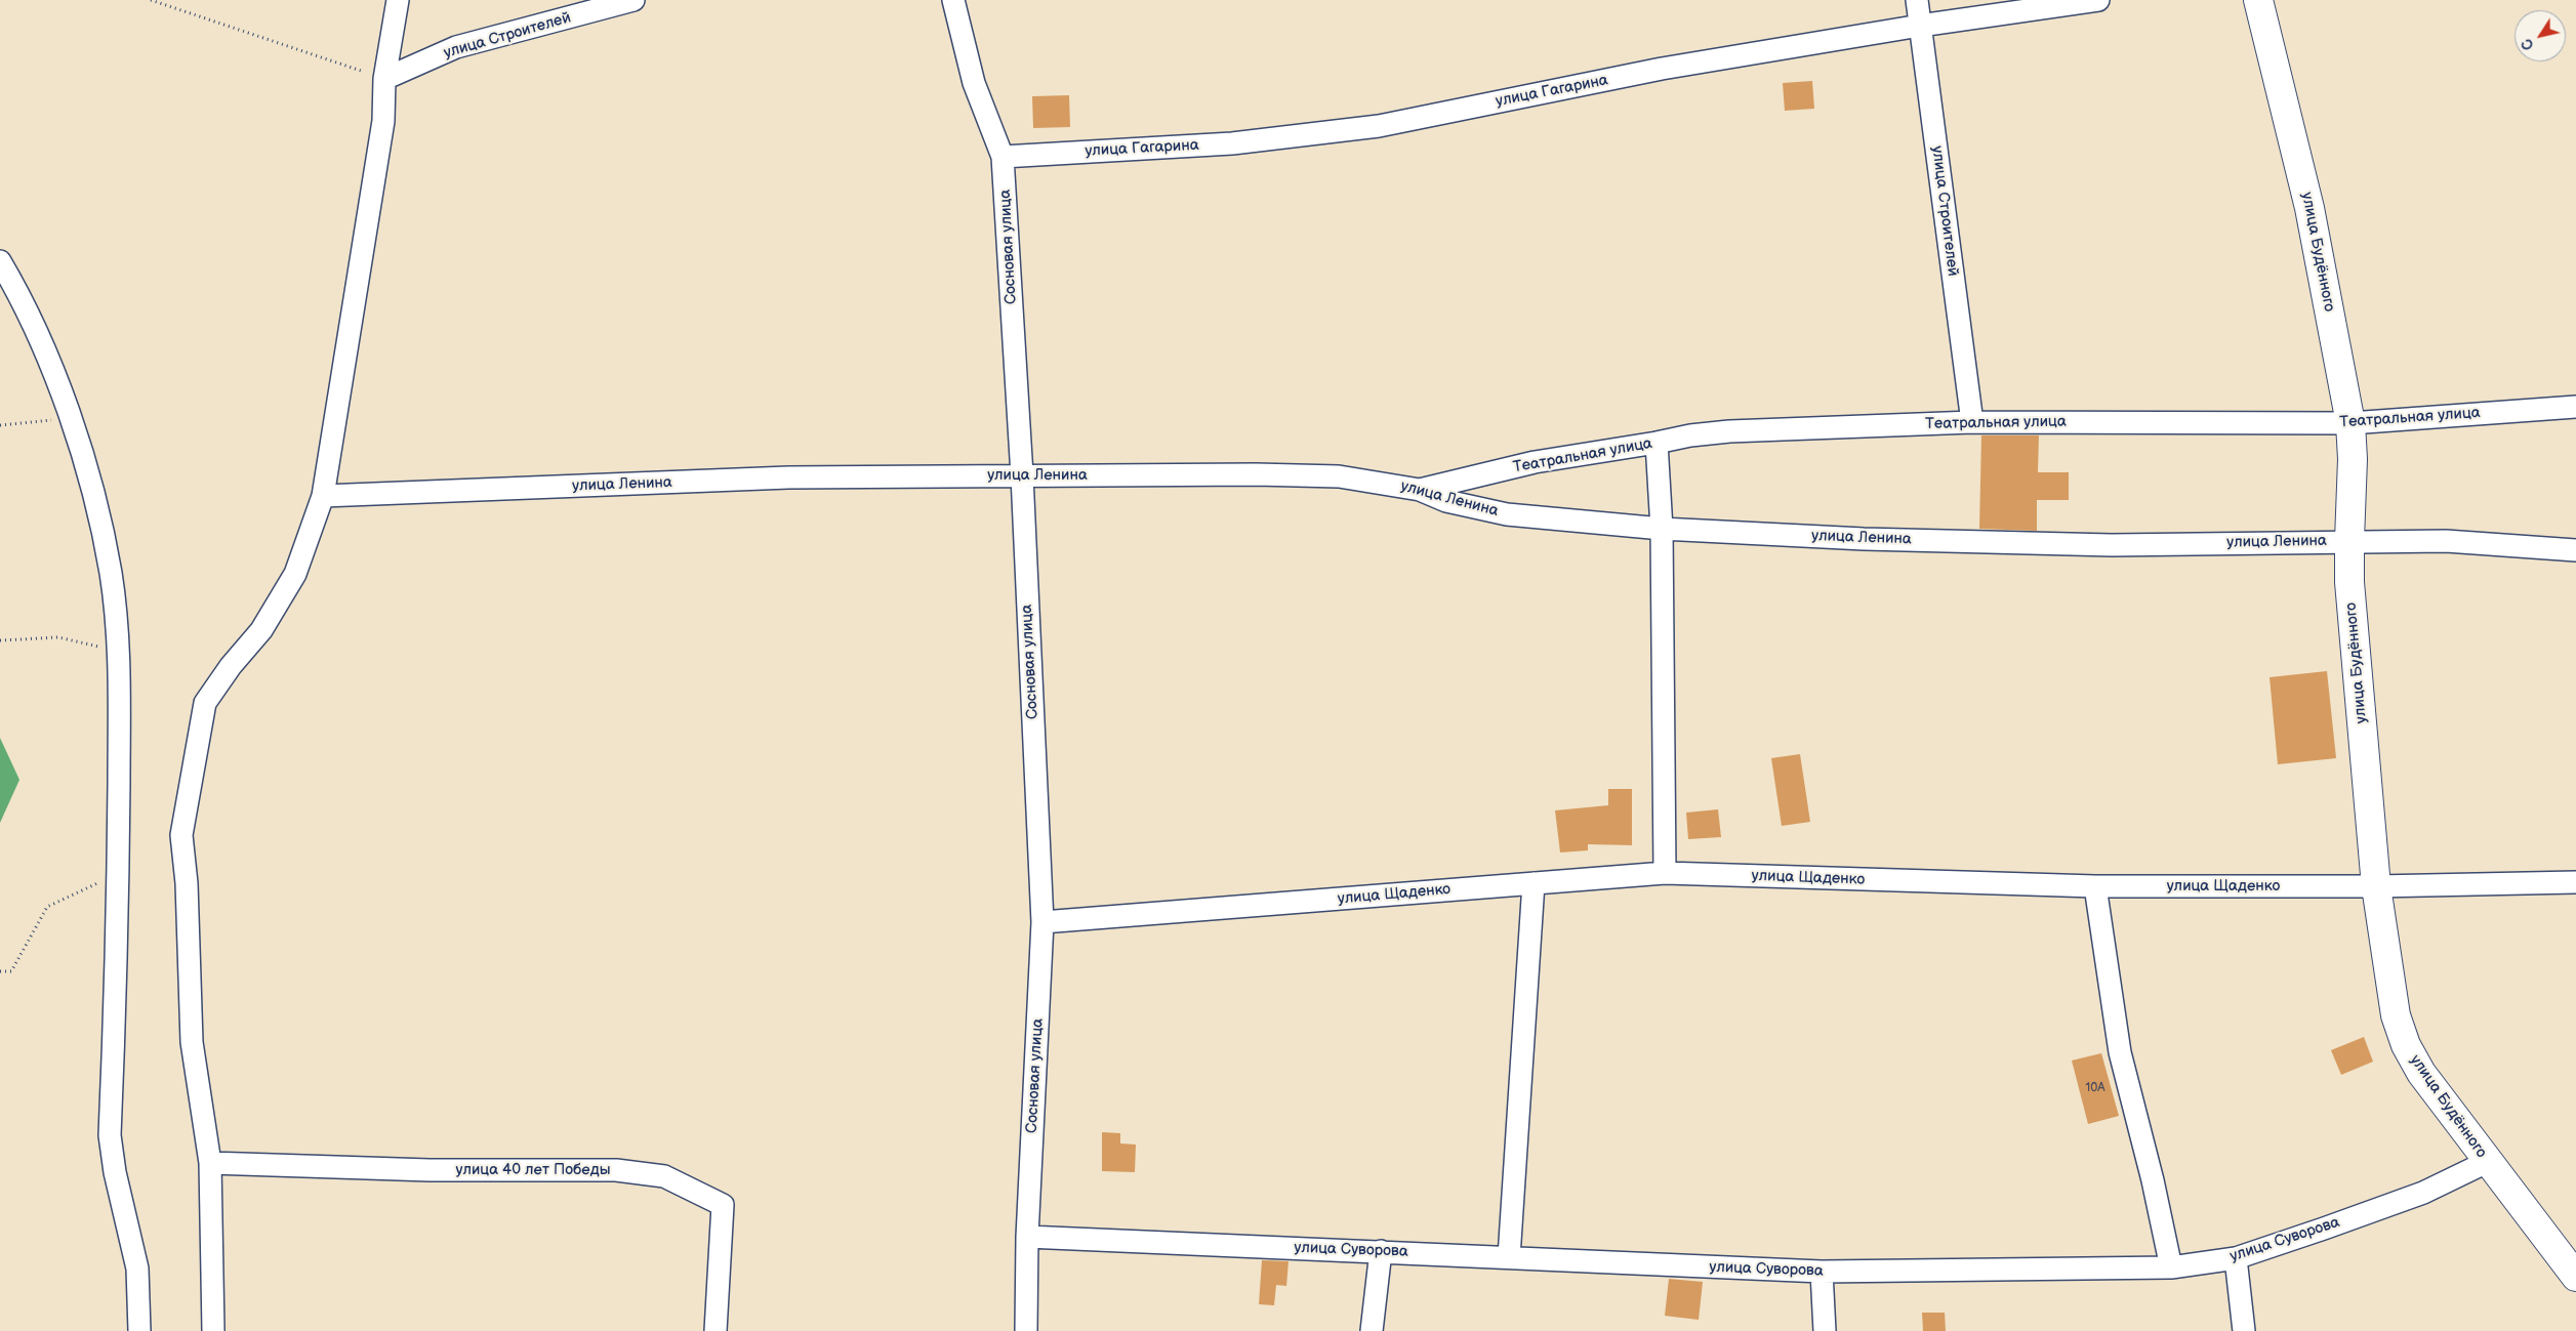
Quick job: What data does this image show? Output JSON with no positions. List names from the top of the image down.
{
  "streets": {
    "main road": ["улица Будённого"],
    "street": [
      "улица Строителей",
      "улица Гагарина",
      "Сосновая улица",
      "Театральная улица",
      "улица Ленина",
      "улица Щаденко",
      "улица 40 лет Победы",
      "улица Суворова"
    ]
  },
  "crossings": [
    ["улица Строителей", "улица Гагарина"],
    ["улица Строителей", "Театральная улица"],
    ["улица Гагарина", "Сосновая улица"],
    ["Сосновая улица", "улица Ленина"],
    ["Сосновая улица", "улица Щаденко"],
    ["Сосновая улица", "улица Суворова"],
    ["улица Будённого", "Театральная улица"],
    ["улица Будённого", "улица Ленина"],
    ["улица Будённого", "улица Щаденко"],
    ["улица Будённого", "улица Суворова"],
    ["Театральная улица", "улица Ленина"]
  ],
  "house_numbers": ["10А"],
  "north": "bottom left"
}
